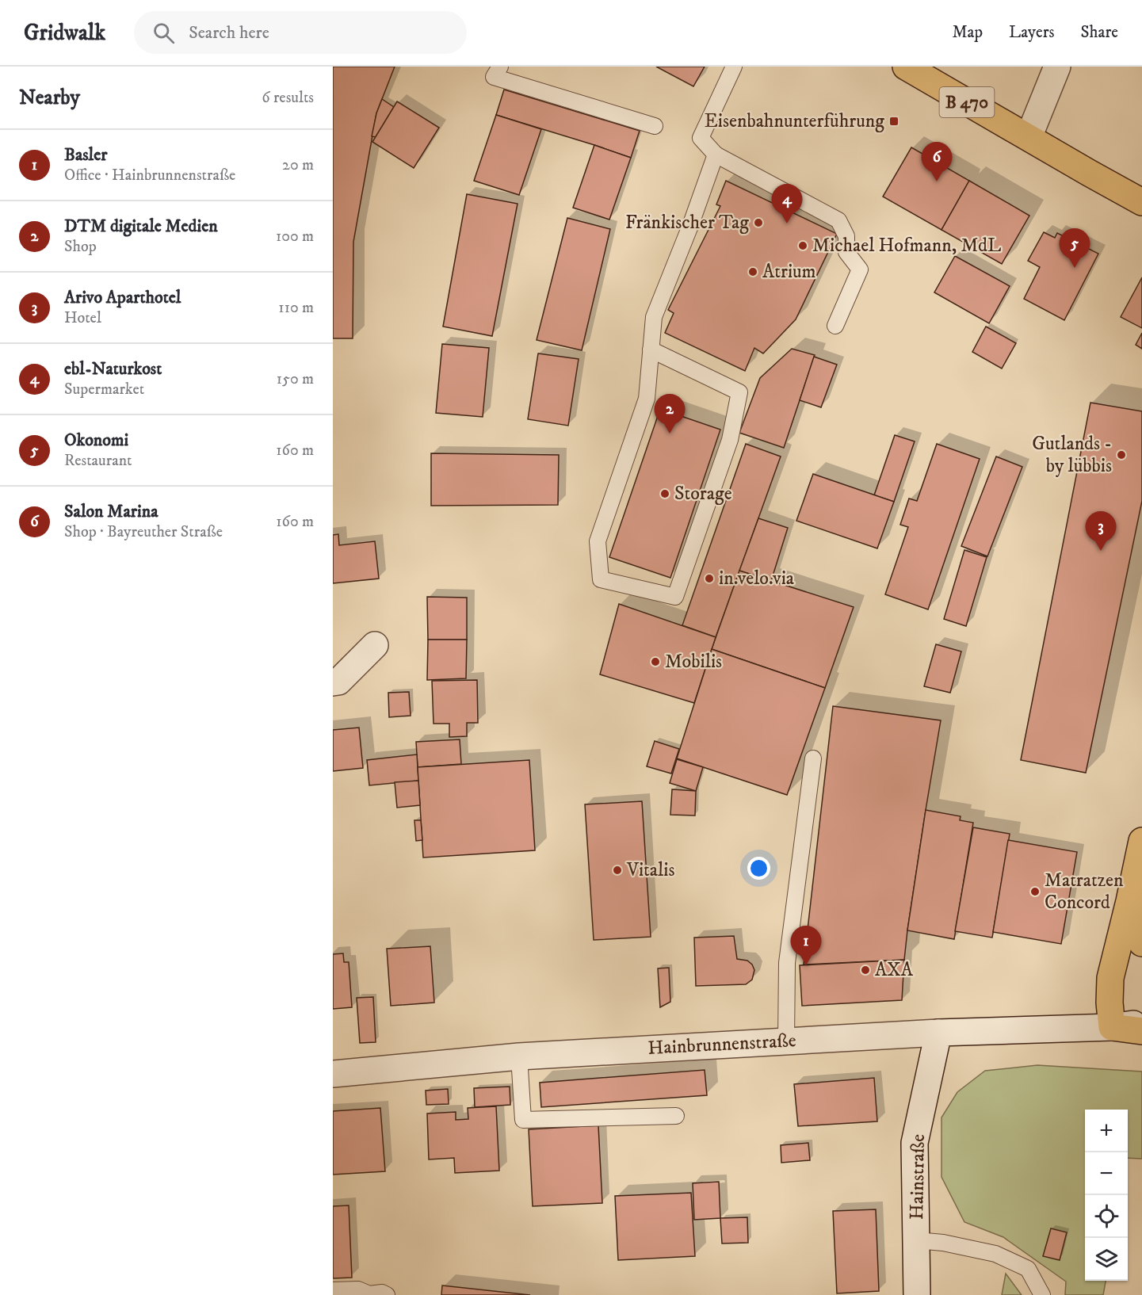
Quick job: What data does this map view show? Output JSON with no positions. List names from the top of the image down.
{
  "streets": {
    "main road": ["B 470"],
    "street": ["Hainbrunnenstraße", "Hainstraße"]
  },
  "crossings": [
    ["Hainbrunnenstraße", "Hainstraße"]
  ],
  "places": {
    "transit": ["Eisenbahnunterführung"],
    "other": [
      "Fränkischer Tag",
      "Michael Hofmann, MdL",
      "Atrium",
      "Gutlands - by lübbis",
      "Storage",
      "in.velo.via",
      "Mobilis",
      "Vitalis",
      "Matratzen Concord",
      "AXA"
    ]
  },
  "page": {
    "header": "Gridwalk",
    "search": "Search here",
    "nav": ["Map", "Layers", "Share"],
    "heading": ["Nearby", "6 results"],
    "list": [
      {
        "mark": "1",
        "name": "Basler",
        "note": "Office · Hainbrunnenstraße",
        "value": "20 m"
      },
      {
        "mark": "2",
        "name": "DTM digitale Medien",
        "note": "Shop",
        "value": "100 m"
      },
      {
        "mark": "3",
        "name": "Arivo Aparthotel",
        "note": "Hotel",
        "value": "110 m"
      },
      {
        "mark": "4",
        "name": "ebl-Naturkost",
        "note": "Supermarket",
        "value": "150 m"
      },
      {
        "mark": "5",
        "name": "Okonomi",
        "note": "Restaurant",
        "value": "160 m"
      },
      {
        "mark": "6",
        "name": "Salon Marina",
        "note": "Shop · Bayreuther Straße",
        "value": "160 m"
      }
    ],
    "pins": [
      "6",
      "4",
      "5",
      "2",
      "3",
      "1"
    ],
    "map_buttons": ["+", "−"]
  }
}
